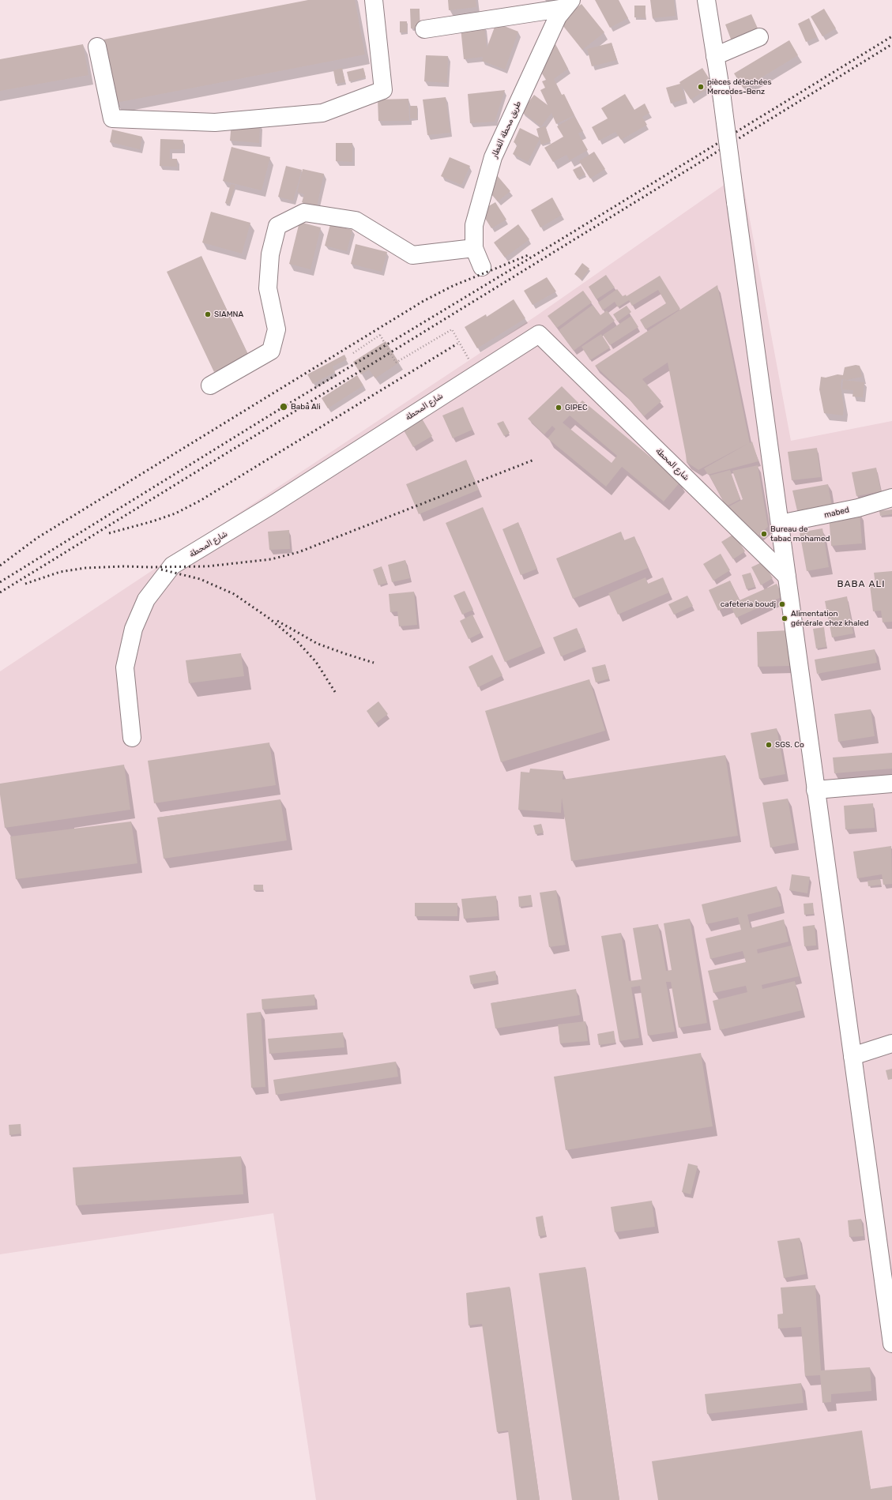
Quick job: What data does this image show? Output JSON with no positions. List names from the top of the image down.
{
  "streets": {
    "street": ["طريق محطة القطار", "شارع المحطة", "mabed"]
  },
  "districts": ["BABA ALI"],
  "places": [
    "pièces détachées Mercedes-Benz",
    "SIAMNA",
    "Baba Ali",
    "GIPEC",
    "Bureau de tabac mohamed",
    "cafeteria boudj",
    "Alimentation générale chez khaled",
    "SGS. Co"
  ]
}
